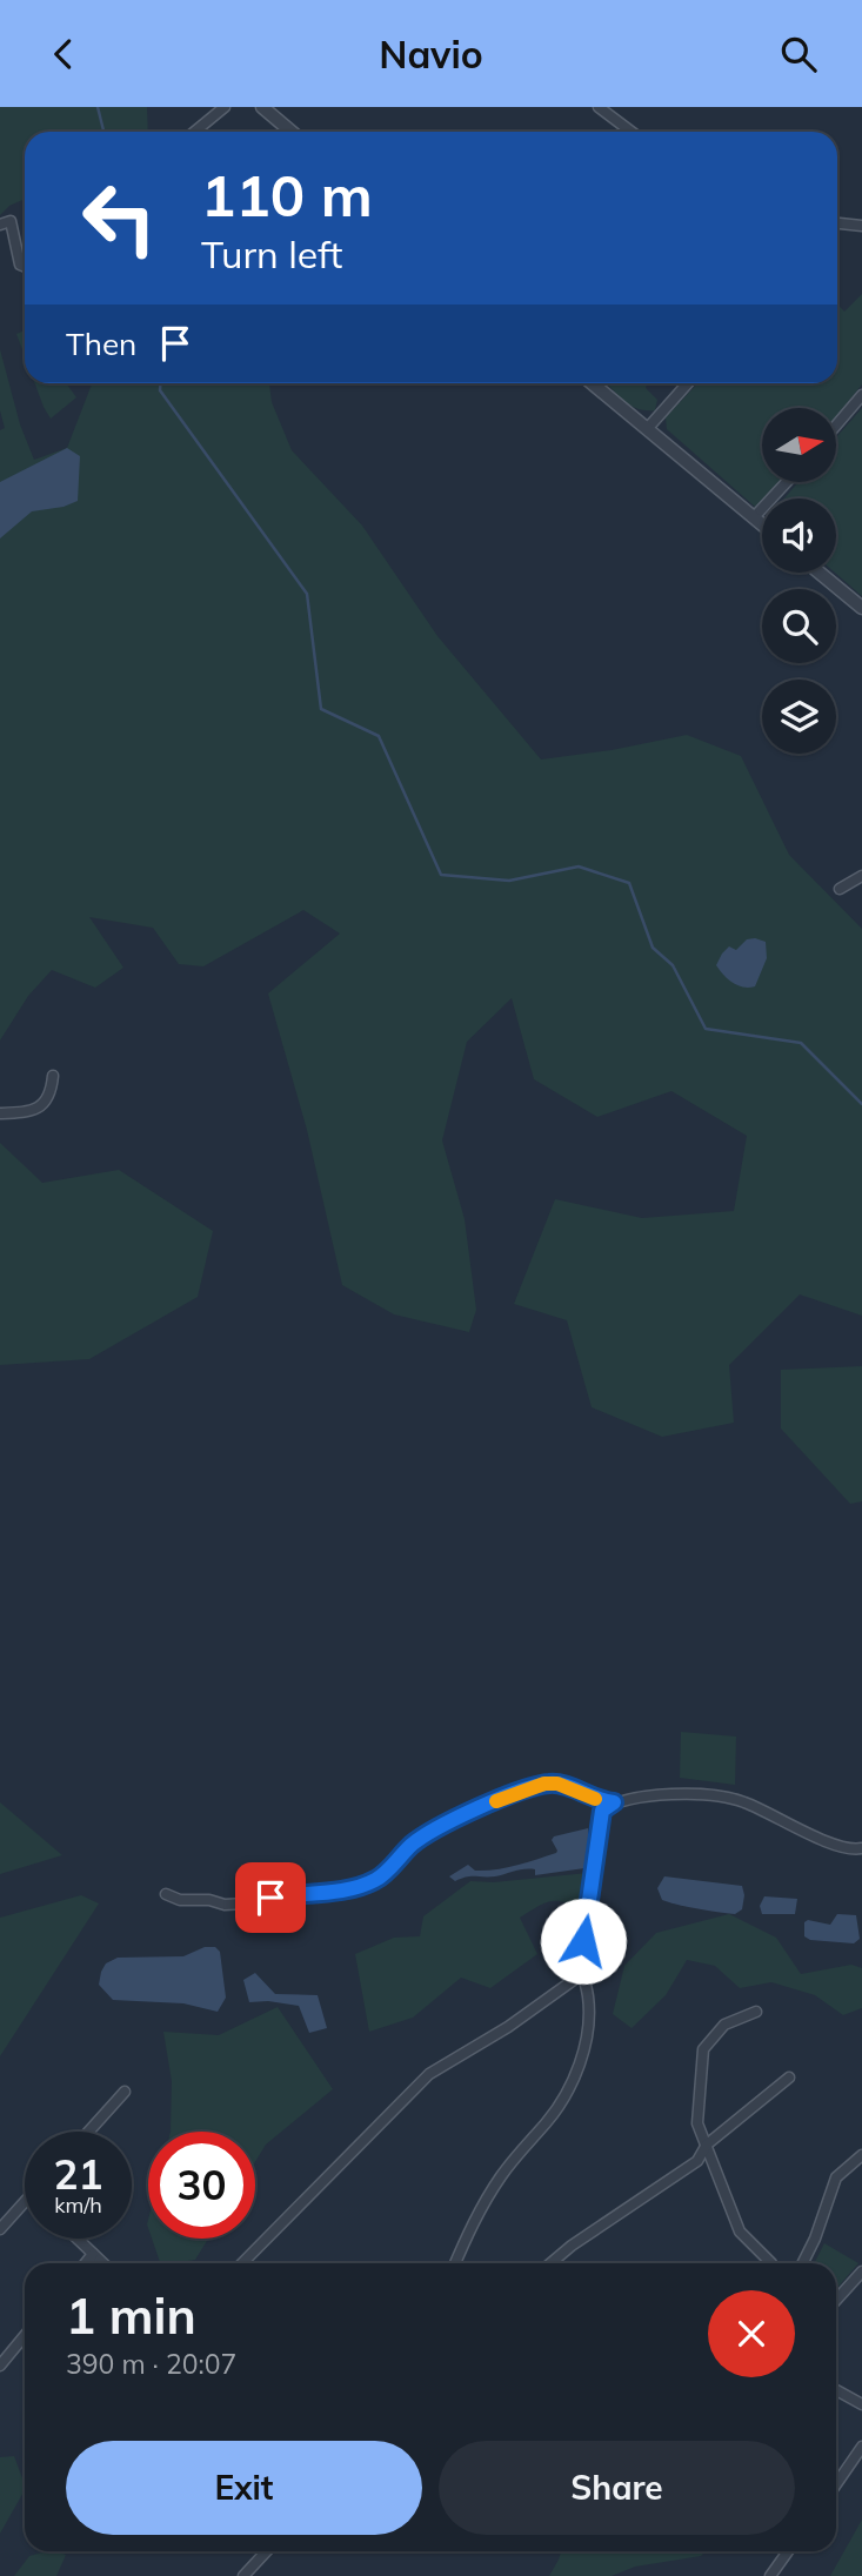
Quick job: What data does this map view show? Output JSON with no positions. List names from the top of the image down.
{
  "north": "right",
  "page": {
    "header": "Navio",
    "turn": ["110 m", "Turn left"],
    "then": "Then",
    "speed": "21 km/h",
    "limit": "30",
    "heading": ["1 min", "390 m · 20:07"],
    "buttons": ["Exit", "Share"]
  }
}
